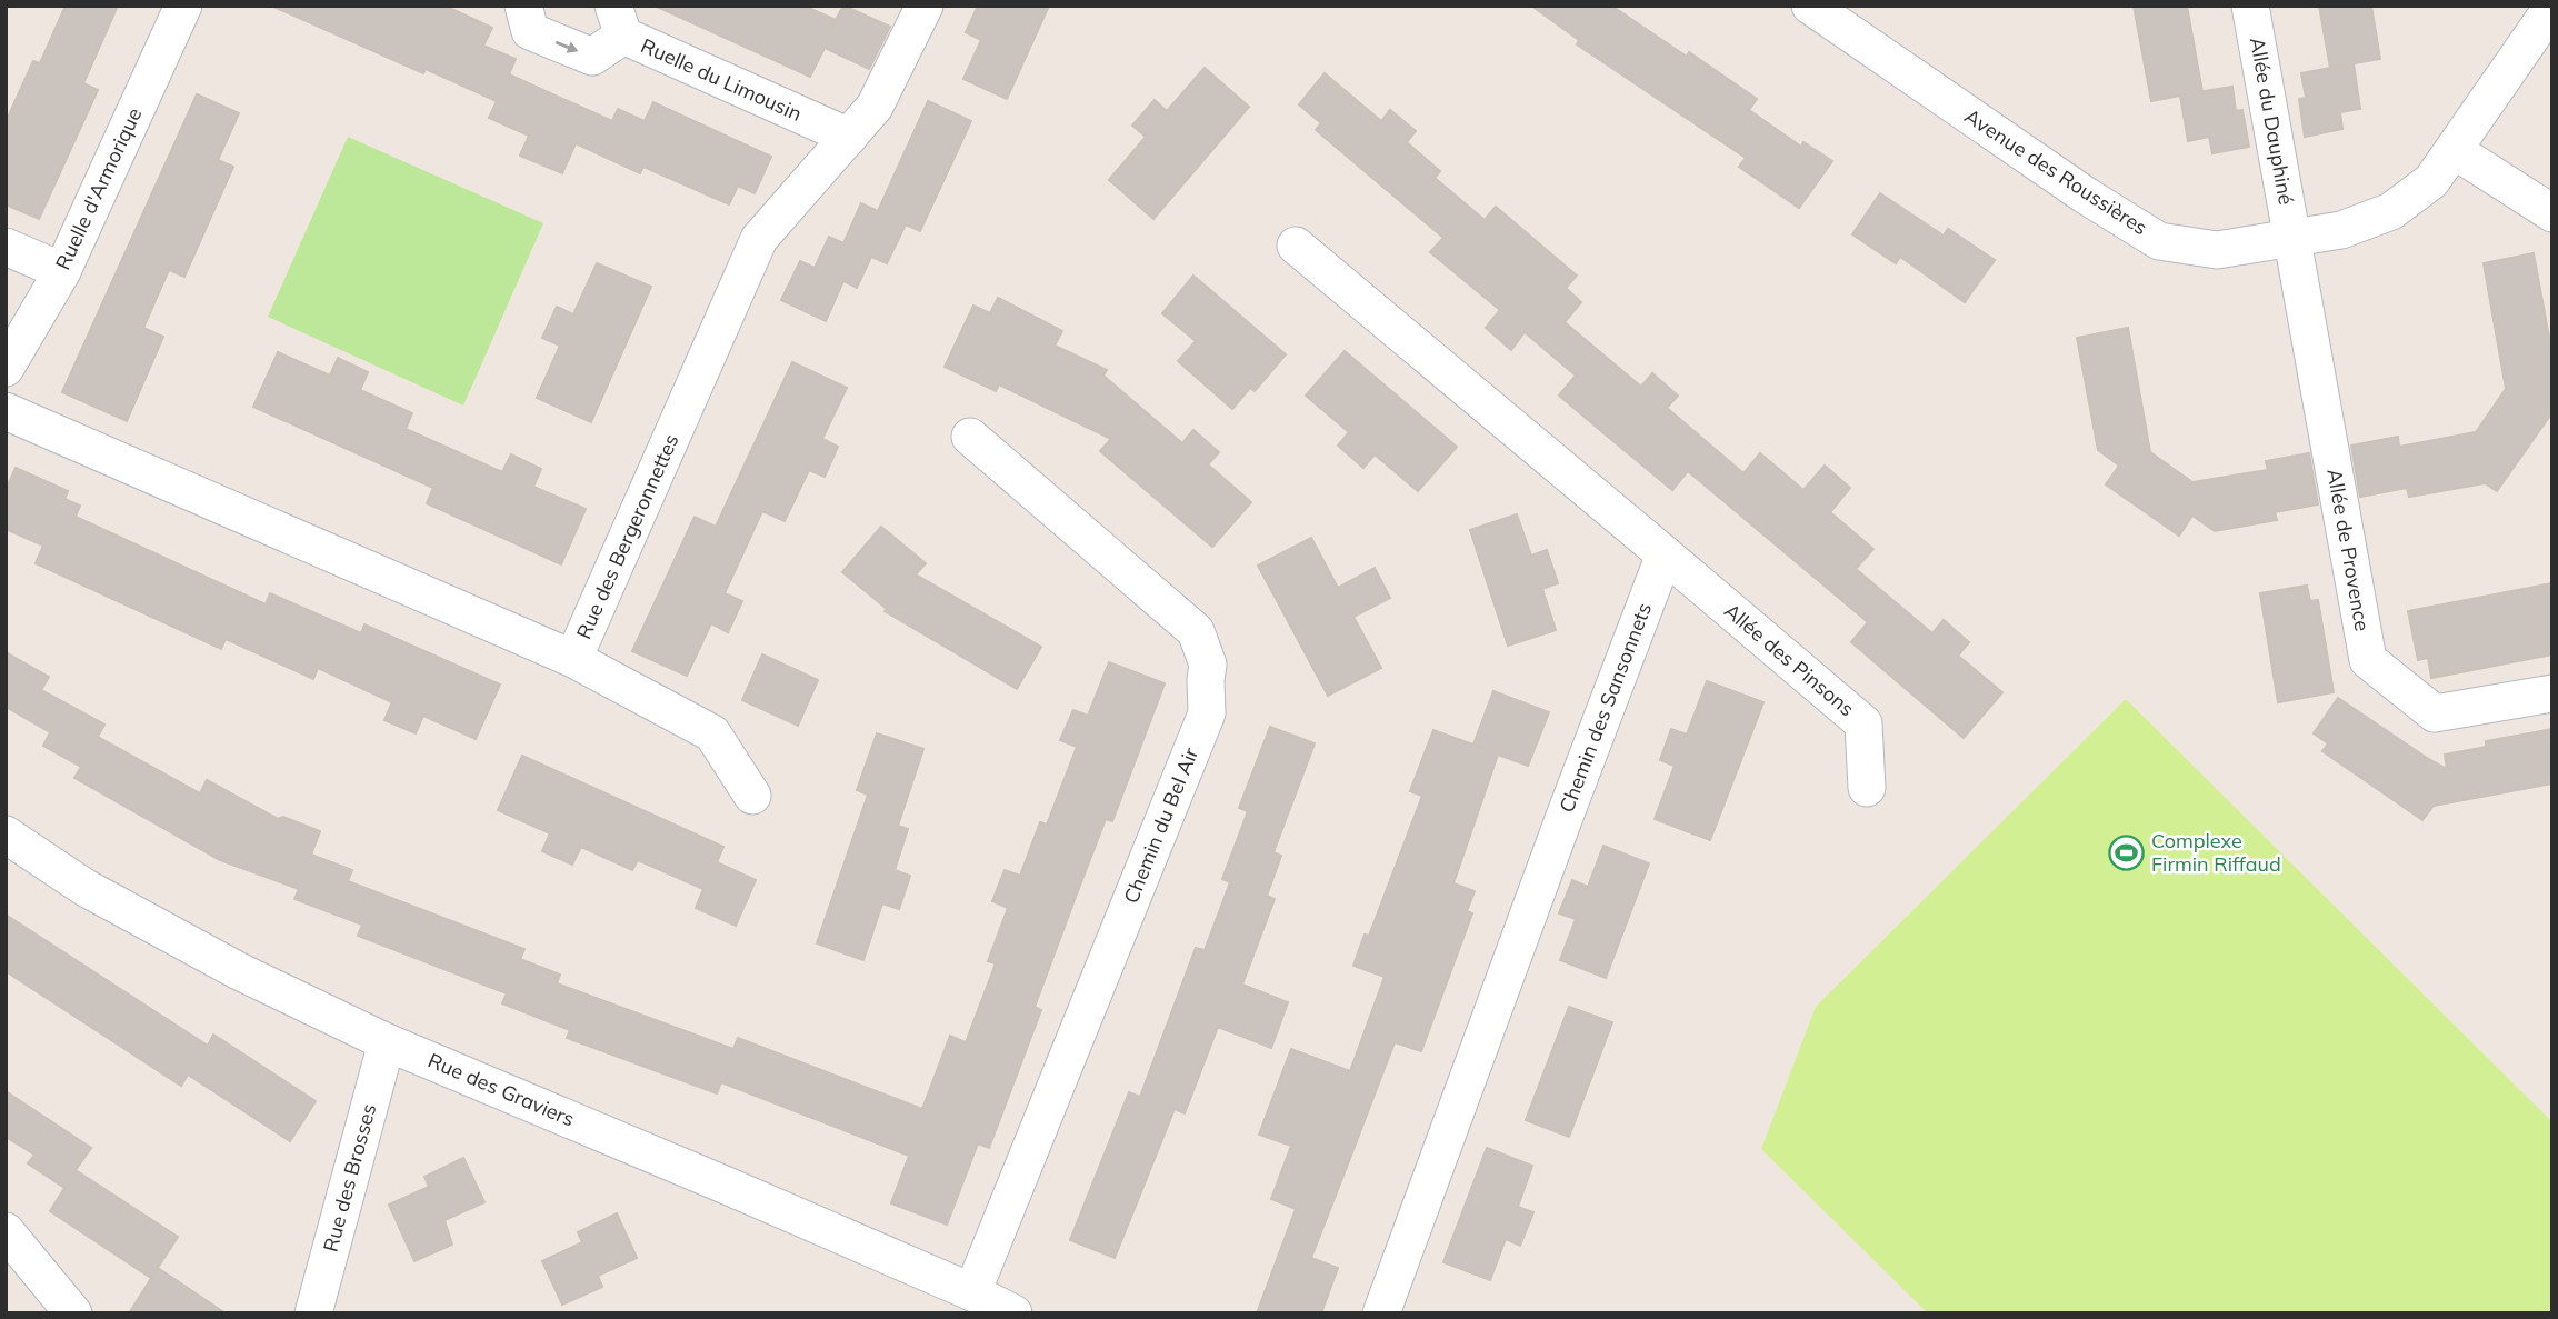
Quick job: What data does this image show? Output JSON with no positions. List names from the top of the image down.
{
  "streets": {
    "street": [
      "Ruelle du Limousin",
      "Allée du Dauphiné",
      "Avenue des Roussières",
      "Ruelle d'Armorique",
      "Rue des Bergeronnettes",
      "Allée de Provence",
      "Allée des Pinsons",
      "Chemin des Sansonnets",
      "Chemin du Bel Air",
      "Rue des Graviers",
      "Rue des Brosses"
    ]
  },
  "crossings": [
    ["Ruelle du Limousin", "Rue des Bergeronnettes"],
    ["Allée du Dauphiné", "Avenue des Roussières"],
    ["Allée du Dauphiné", "Allée de Provence"],
    ["Avenue des Roussières", "Allée de Provence"],
    ["Allée des Pinsons", "Chemin des Sansonnets"],
    ["Chemin du Bel Air", "Rue des Graviers"],
    ["Rue des Graviers", "Rue des Brosses"]
  ],
  "places": {
    "sports": ["Complexe Firmin Riffaud"]
  }
}
